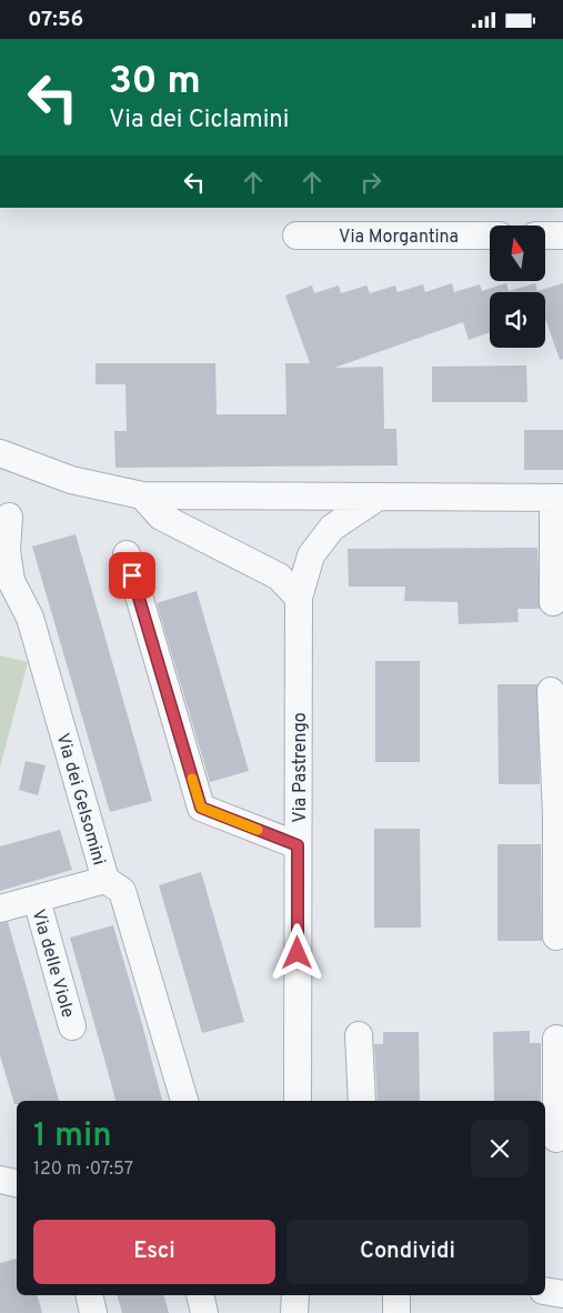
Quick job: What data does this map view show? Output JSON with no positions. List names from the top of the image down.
{
  "streets": {
    "street": [
      "Via Morgantina",
      "Via Pastrengo",
      "Via dei Gelsomini",
      "Via delle Viole"
    ]
  },
  "north": "top",
  "page": {
    "status": "07:56",
    "turn": ["30 m", "Via dei Ciclamini"],
    "heading": ["1 min", "120 m · 07:57"],
    "buttons": ["Esci", "Condividi"]
  }
}
